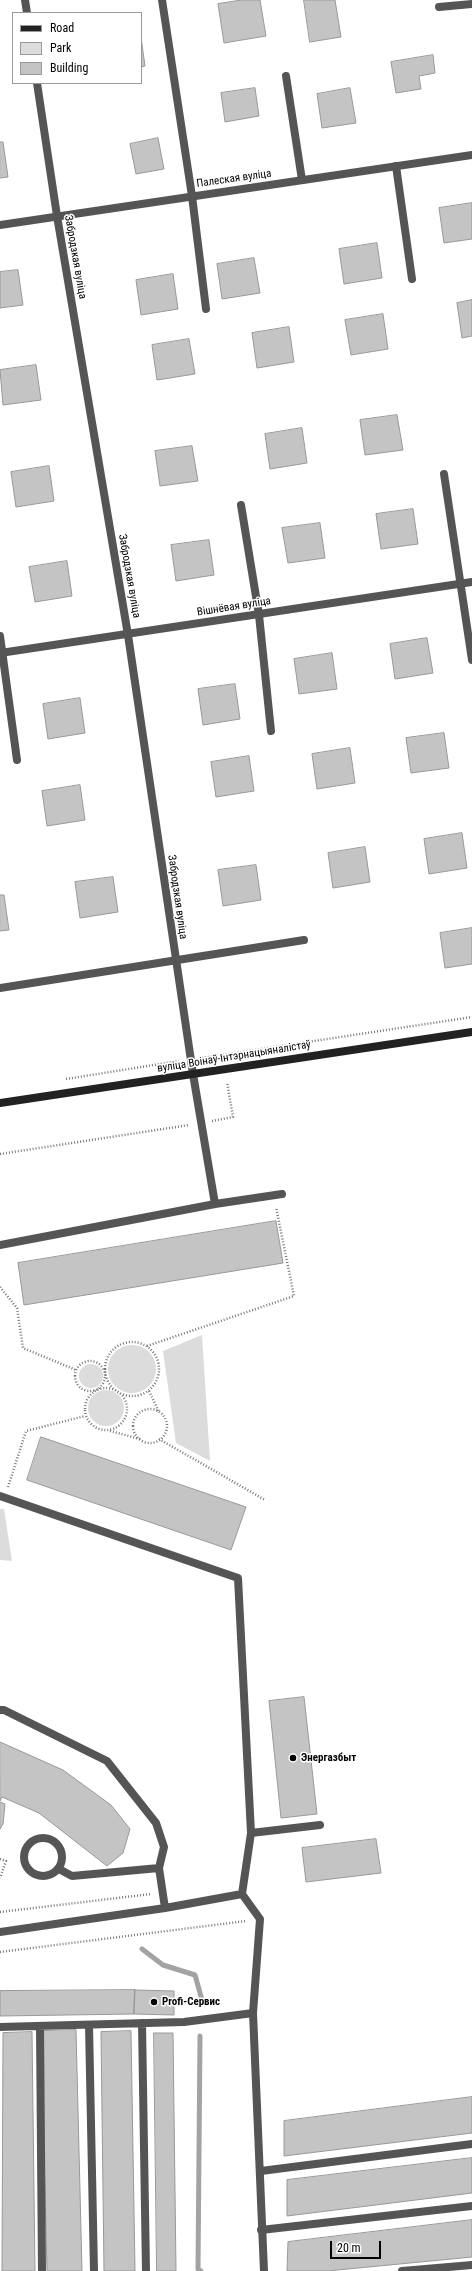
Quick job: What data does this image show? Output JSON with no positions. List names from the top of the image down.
{
  "streets": {
    "street": [
      "Палеская вуліца",
      "Забродзкая вуліца",
      "Вішнёвая вуліца",
      "вуліца Воінаў-Інтэрнацыяналістаў"
    ]
  },
  "crossings": [
    ["Палеская вуліца", "Забродзкая вуліца"],
    ["Забродзкая вуліца", "Вішнёвая вуліца"],
    ["Забродзкая вуліца", "вуліца Воінаў-Інтэрнацыяналістаў"]
  ],
  "places": ["Энергазбыт", "Profi-Сервис"],
  "legend": ["Road", "Park", "Building"],
  "scale_bar": "20 m"
}
